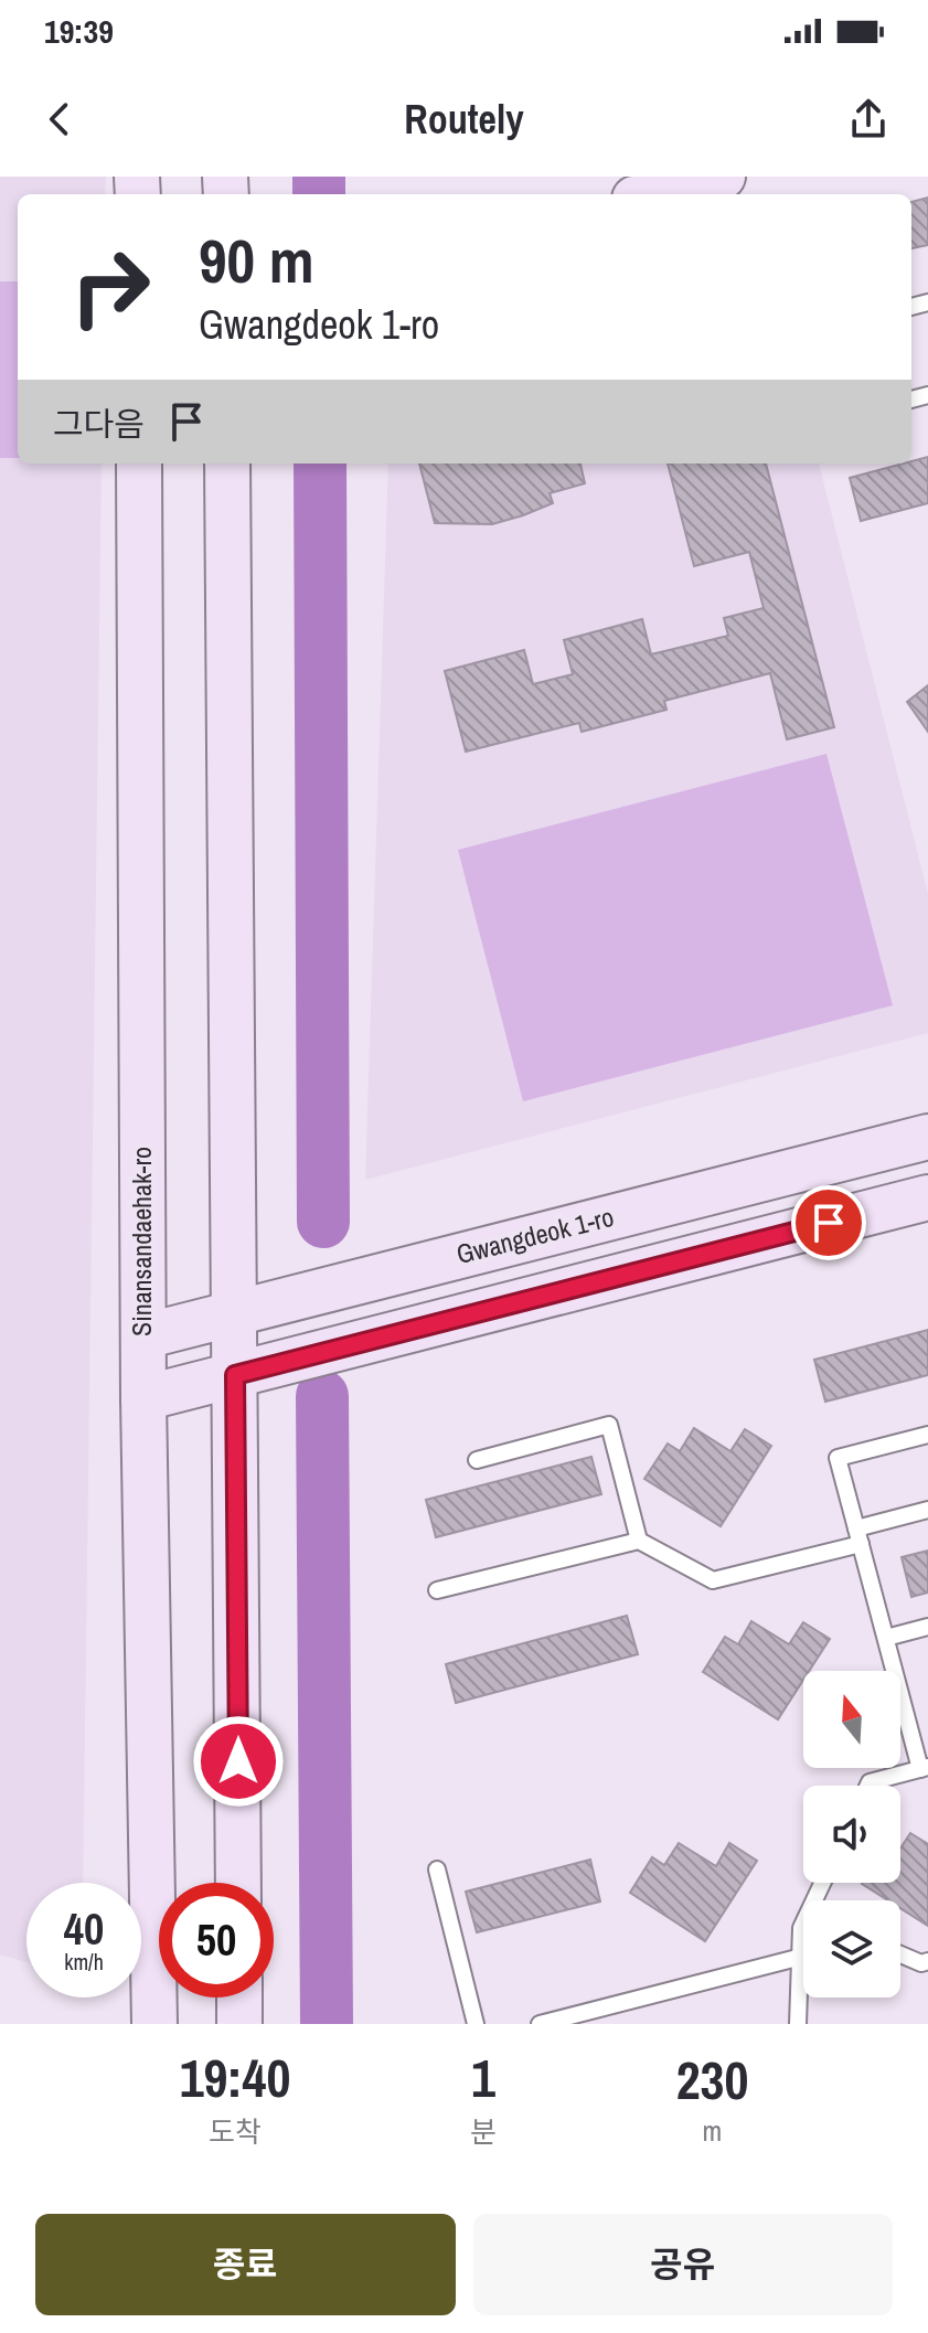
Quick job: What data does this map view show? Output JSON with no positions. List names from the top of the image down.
{
  "streets": {
    "main road": ["Gwangdeok 1-ro", "Sinansandaehak-ro"]
  },
  "crossings": [
    ["Gwangdeok 1-ro", "Sinansandaehak-ro"]
  ],
  "north": "top",
  "page": {
    "status": "19:39",
    "header": "Routely",
    "turn": ["90 m", "Gwangdeok 1-ro"],
    "then": "그다음",
    "speed": "40 km/h",
    "limit": "50",
    "eta": [
      "19:40",
      "도착",
      "1",
      "분",
      "230",
      "m"
    ],
    "buttons": ["종료", "공유"]
  }
}
